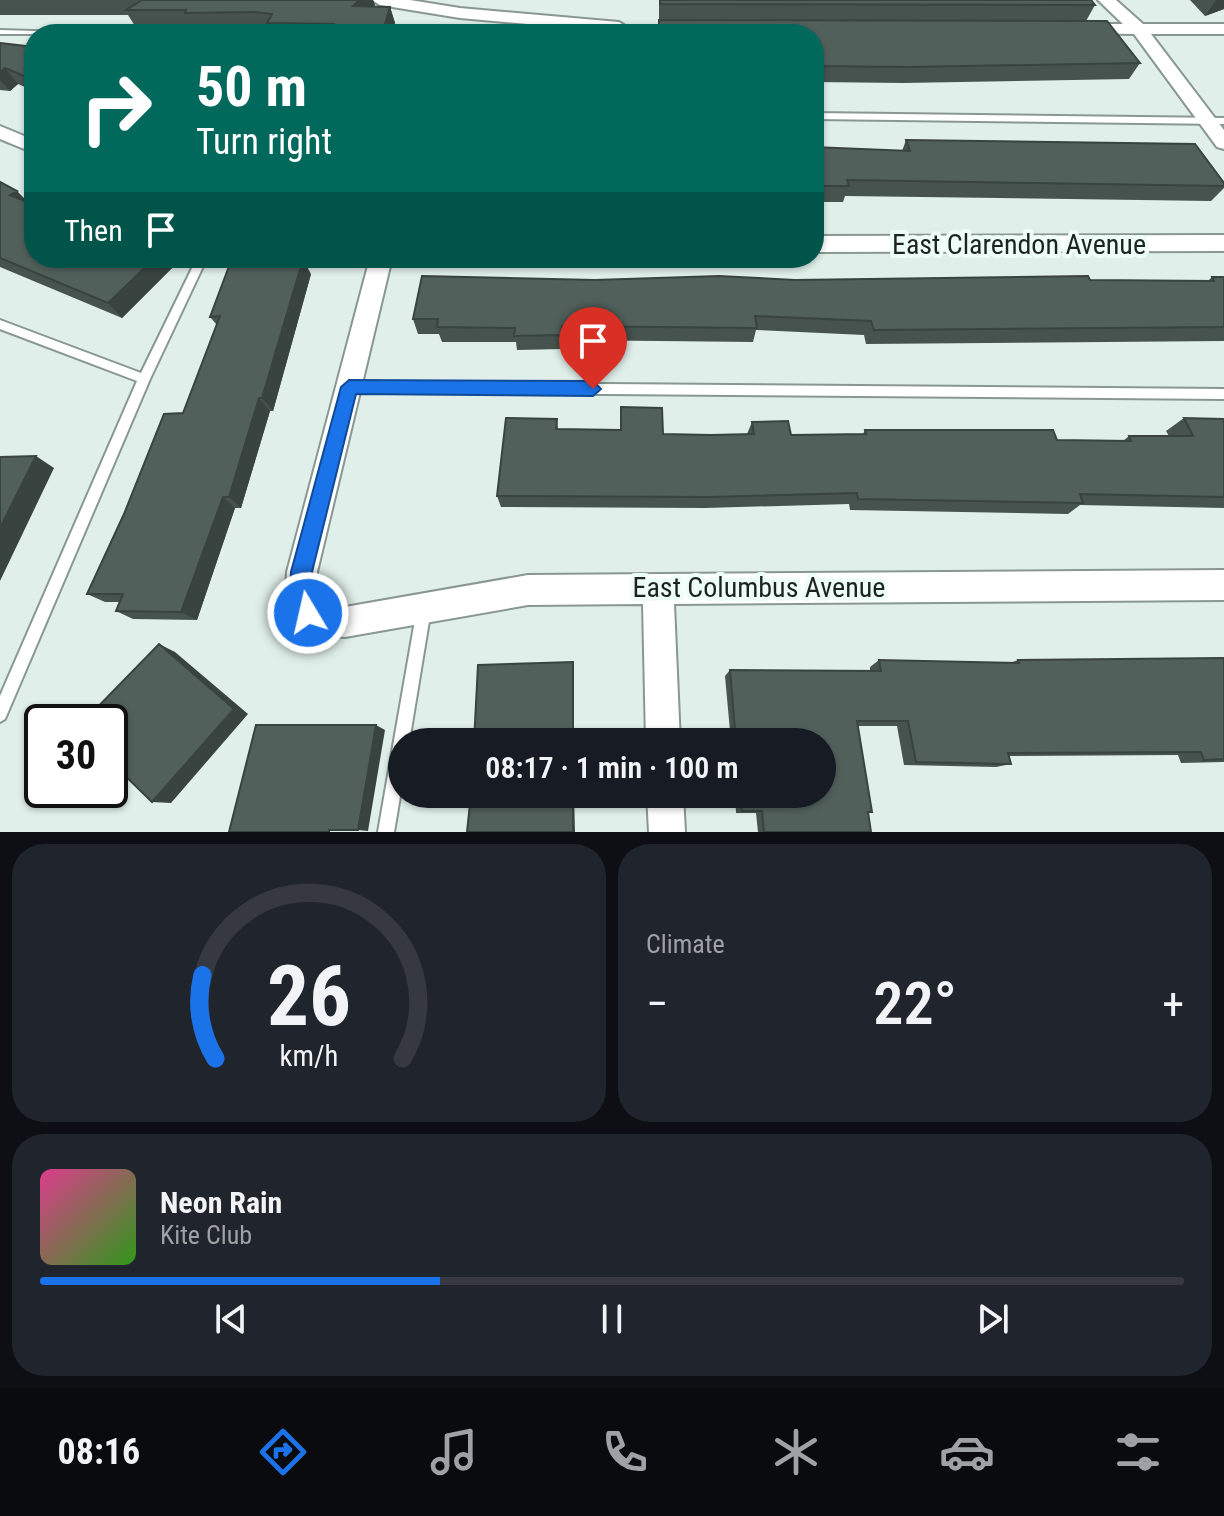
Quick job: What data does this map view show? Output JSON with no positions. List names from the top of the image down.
{
  "streets": {
    "street": ["East Clarendon Avenue", "East Columbus Avenue"]
  },
  "page": {
    "turn": ["50 m", "Turn right"],
    "then": "Then",
    "limit": "30",
    "trip": "08:17 · 1 min · 100 m",
    "tile": "Climate",
    "heat": ["−", "22°", "+"],
    "song": ["Neon Rain", "Kite Club"],
    "tabs": "08:16",
    "gauge": ["26", "km/h"]
  }
}
